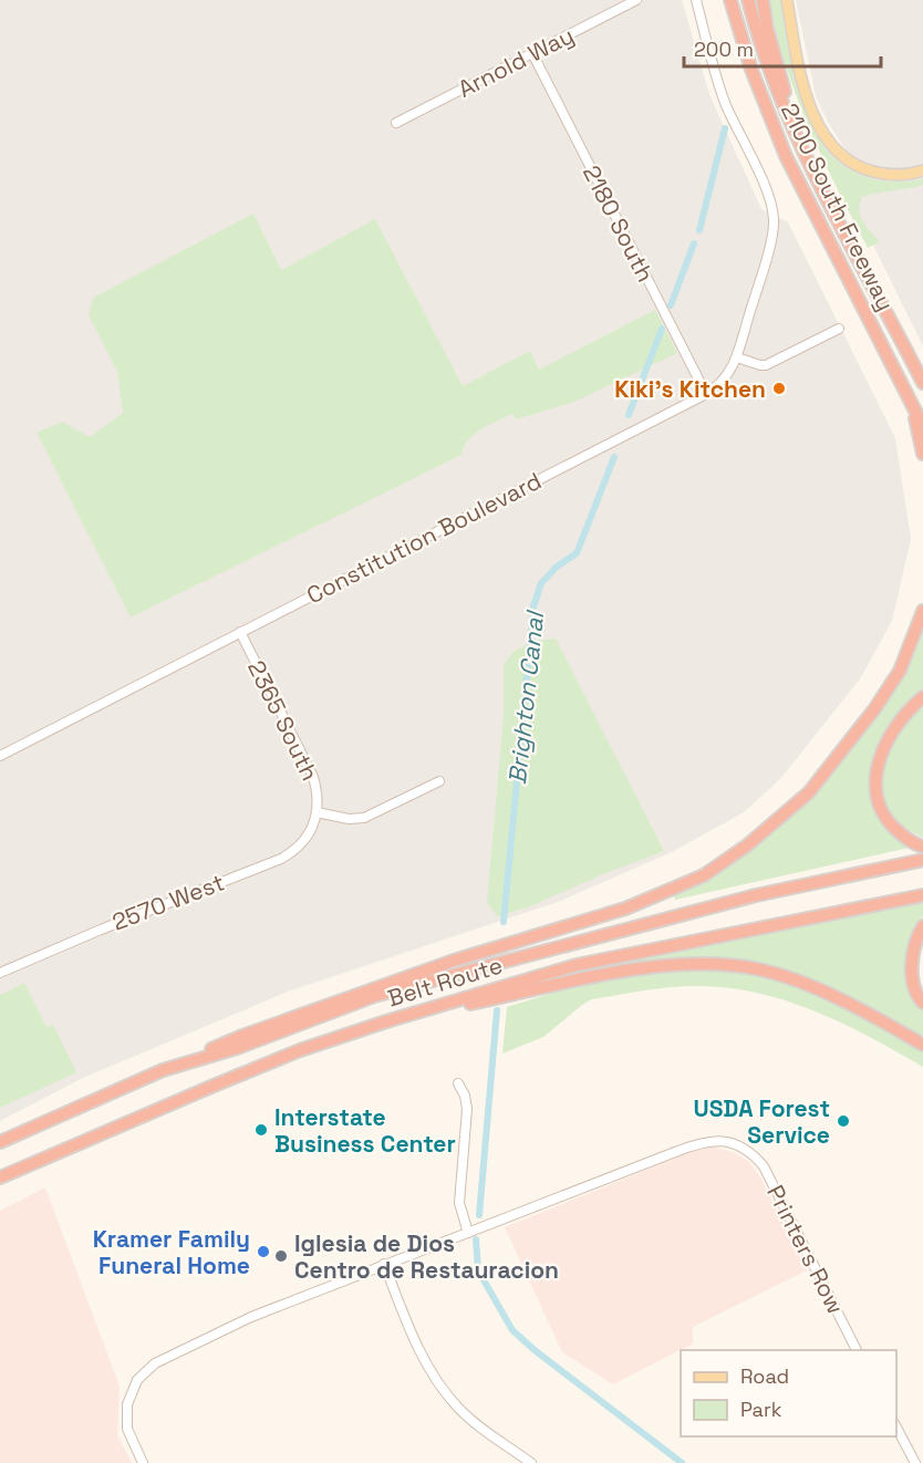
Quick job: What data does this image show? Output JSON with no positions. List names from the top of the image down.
{
  "streets": {
    "highway": ["2100 South Freeway", "Belt Route"],
    "street": [
      "Arnold Way",
      "2180 South",
      "Constitution Boulevard",
      "2365 South",
      "2570 West",
      "Printers Row"
    ]
  },
  "crossings": [
    ["Arnold Way", "2180 South"],
    ["2180 South", "Constitution Boulevard"],
    ["Constitution Boulevard", "2365 South"],
    ["2365 South", "2570 West"]
  ],
  "water": ["Brighton Canal"],
  "places": [
    "Kiki's Kitchen",
    "USDA Forest Service",
    "Interstate Business Center",
    "Kramer Family Funeral Home",
    "Iglesia de Dios Centro de Restauracion"
  ],
  "legend": ["Road", "Park"],
  "scale_bar": "200 m"
}
